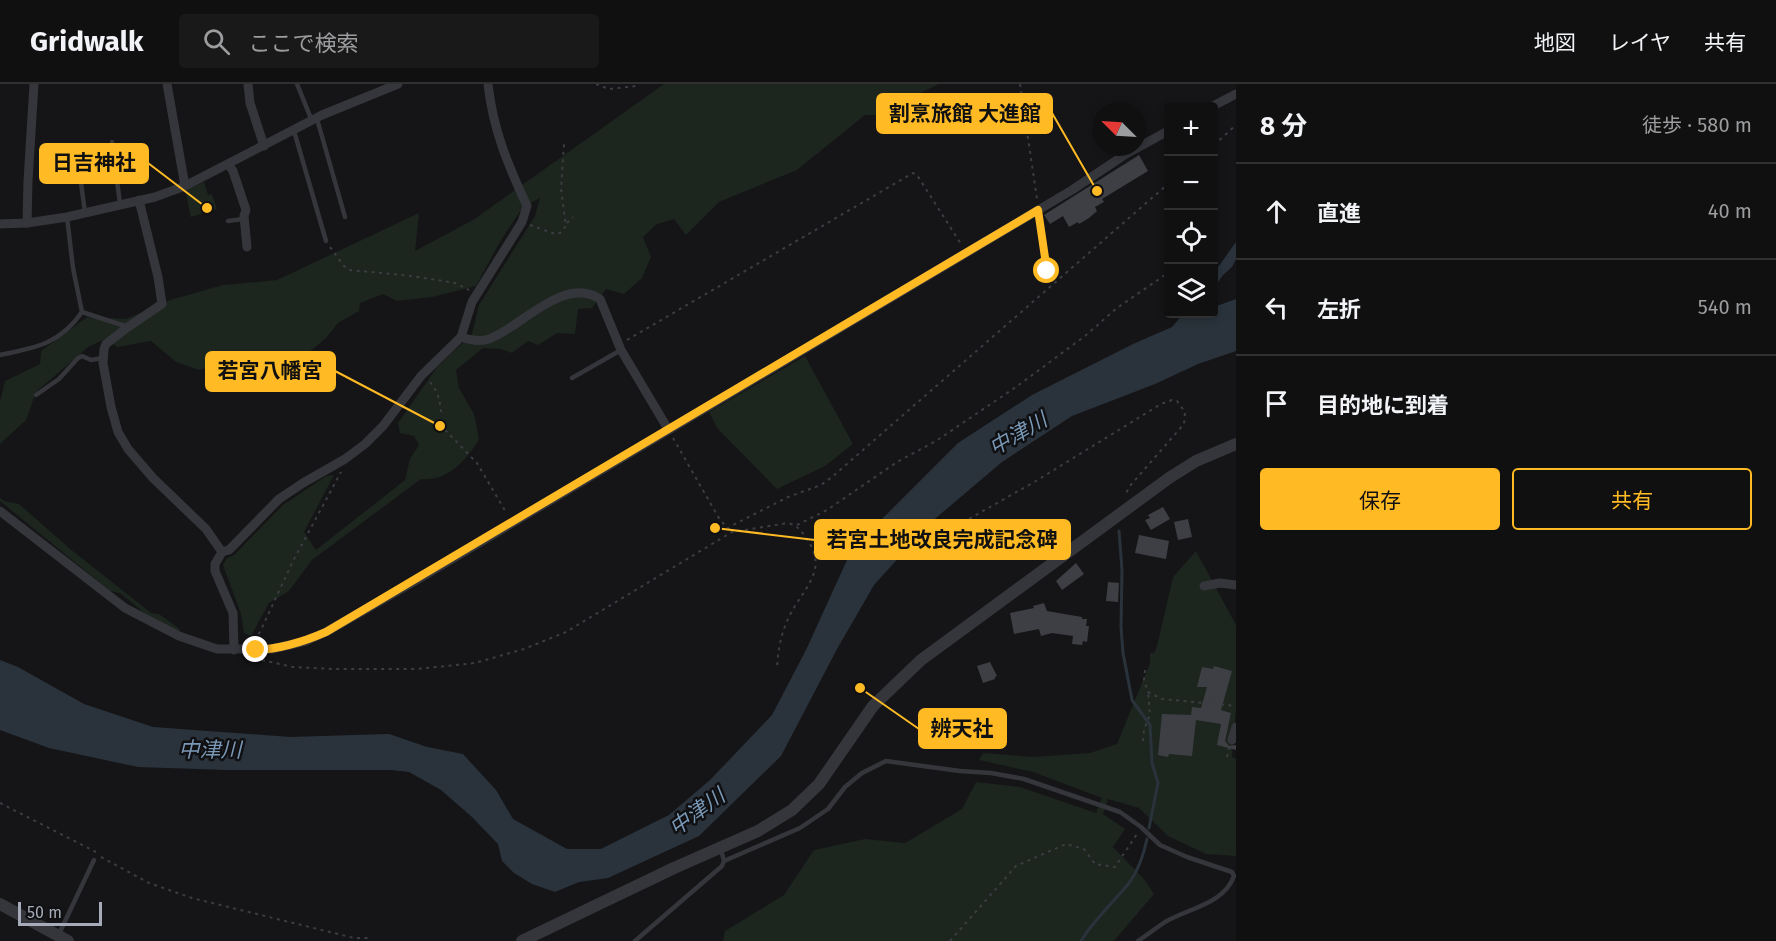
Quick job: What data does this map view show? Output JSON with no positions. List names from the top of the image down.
{
  "water": ["中津川"],
  "places": [
    "割烹旅館 大進館",
    "日吉神社",
    "若宮八幡宮",
    "若宮土地改良完成記念碑",
    "辨天社"
  ],
  "scale_bar": "50 m",
  "north": "top left",
  "page": {
    "header": "Gridwalk",
    "search": "ここで検索",
    "nav": ["地図", "レイヤ", "共有"],
    "heading": ["8 分", "徒歩 · 580 m"],
    "map_buttons": ["+", "−"],
    "list": [
      ["直進", "40 m"],
      ["左折", "540 m"],
      "目的地に到着"
    ],
    "buttons": ["保存", "共有"],
    "scale": "50 m"
  }
}
